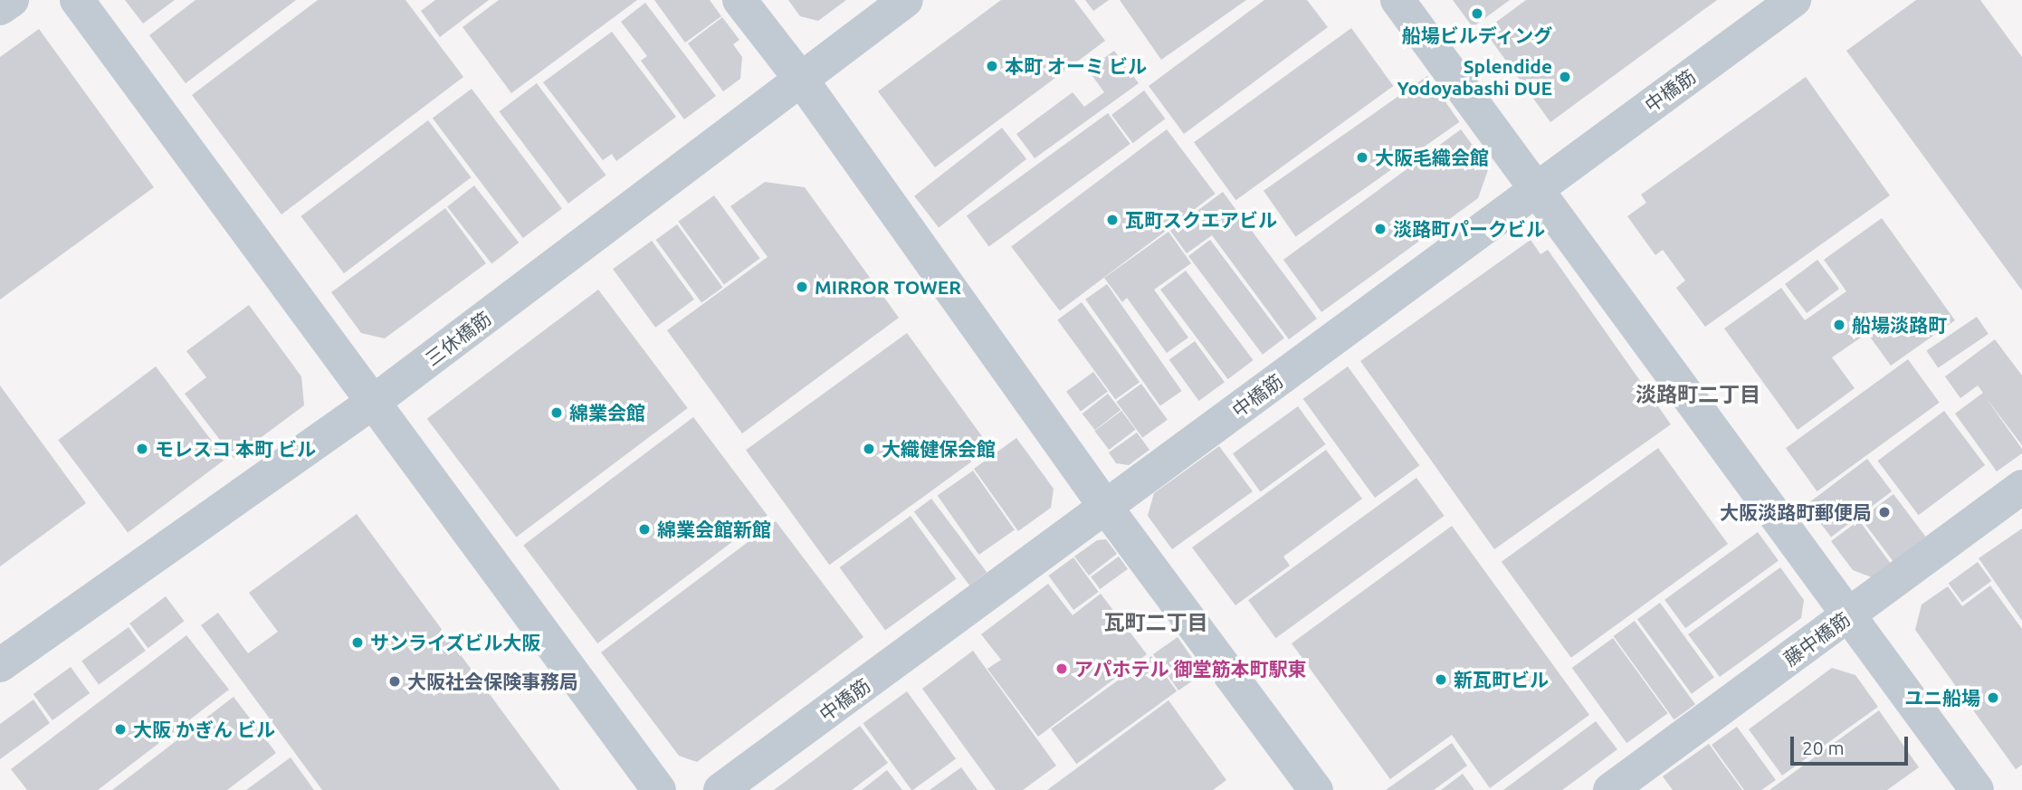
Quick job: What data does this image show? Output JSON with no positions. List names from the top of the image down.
{
  "streets": {
    "street": ["中橋筋", "三休橋筋", "藤中橋筋"]
  },
  "districts": ["淡路町二丁目", "瓦町二丁目"],
  "places": [
    "船場ビルディング",
    "本町 オーミ ビル",
    "Splendide Yodoyabashi DUE",
    "大阪毛織会館",
    "瓦町スクエアビル",
    "淡路町パークビル",
    "MIRROR TOWER",
    "船場淡路町",
    "綿業会館",
    "モレスコ 本町 ビル",
    "大織健保会館",
    "大阪淡路町郵便局",
    "綿業会館新館",
    "サンライズビル大阪",
    "アパホテル 御堂筋本町駅東",
    "新瓦町ビル",
    "大阪社会保険事務局",
    "ユニ船場",
    "大阪 かぎん ビル"
  ],
  "scale_bar": "20 m"
}
